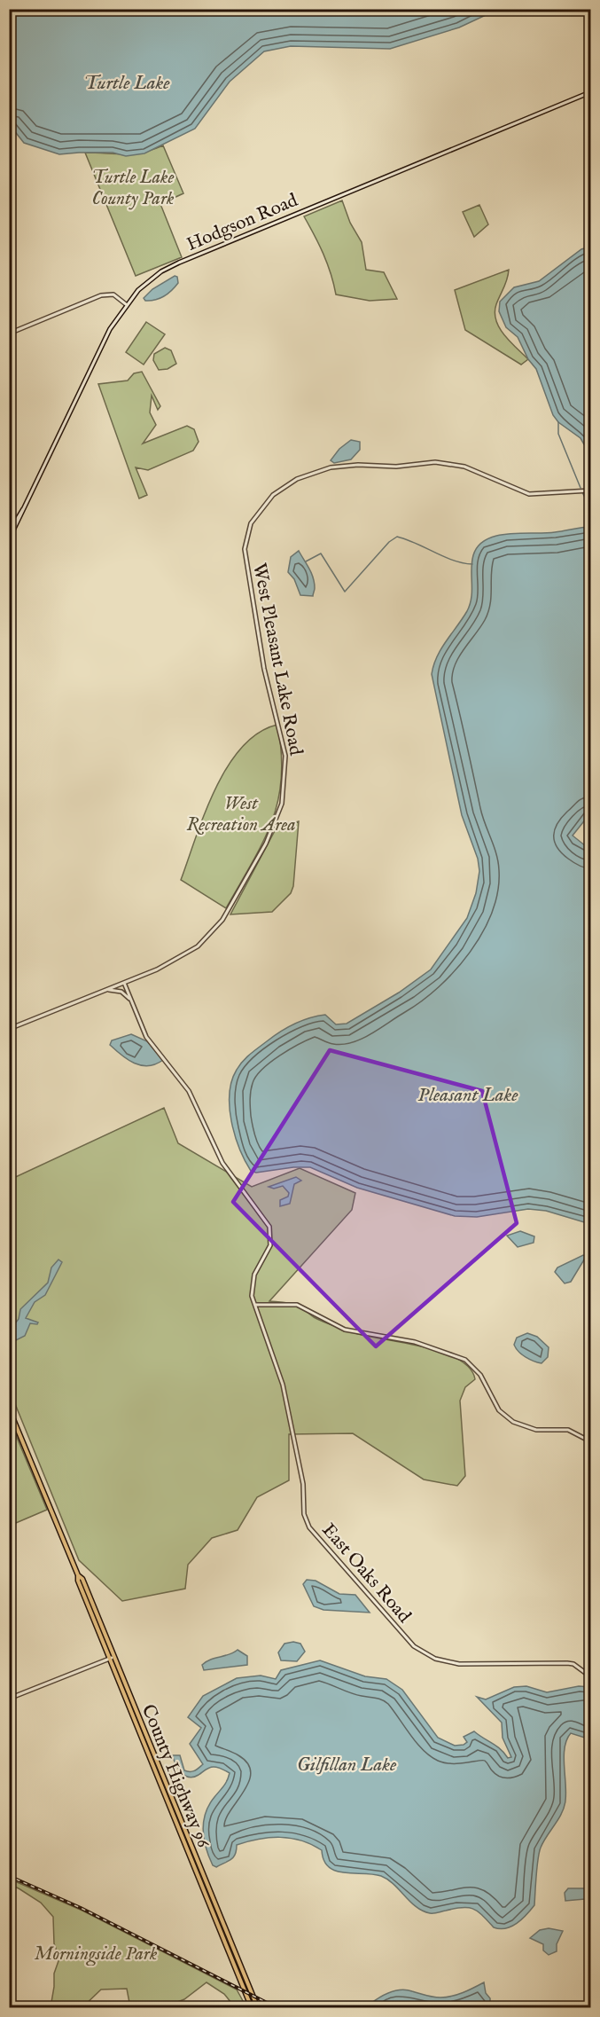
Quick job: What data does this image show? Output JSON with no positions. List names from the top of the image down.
{
  "streets": {
    "main road": ["County Highway 96"],
    "street": ["Hodgson Road", "West Pleasant Lake Road", "East Oaks Road"]
  },
  "crossings": [
    ["West Pleasant Lake Road", "East Oaks Road"]
  ],
  "water": ["Turtle Lake", "Pleasant Lake", "Gilfillan Lake"],
  "parks": ["Turtle Lake County Park", "West Recreation Area", "Morningside Park"]
}
